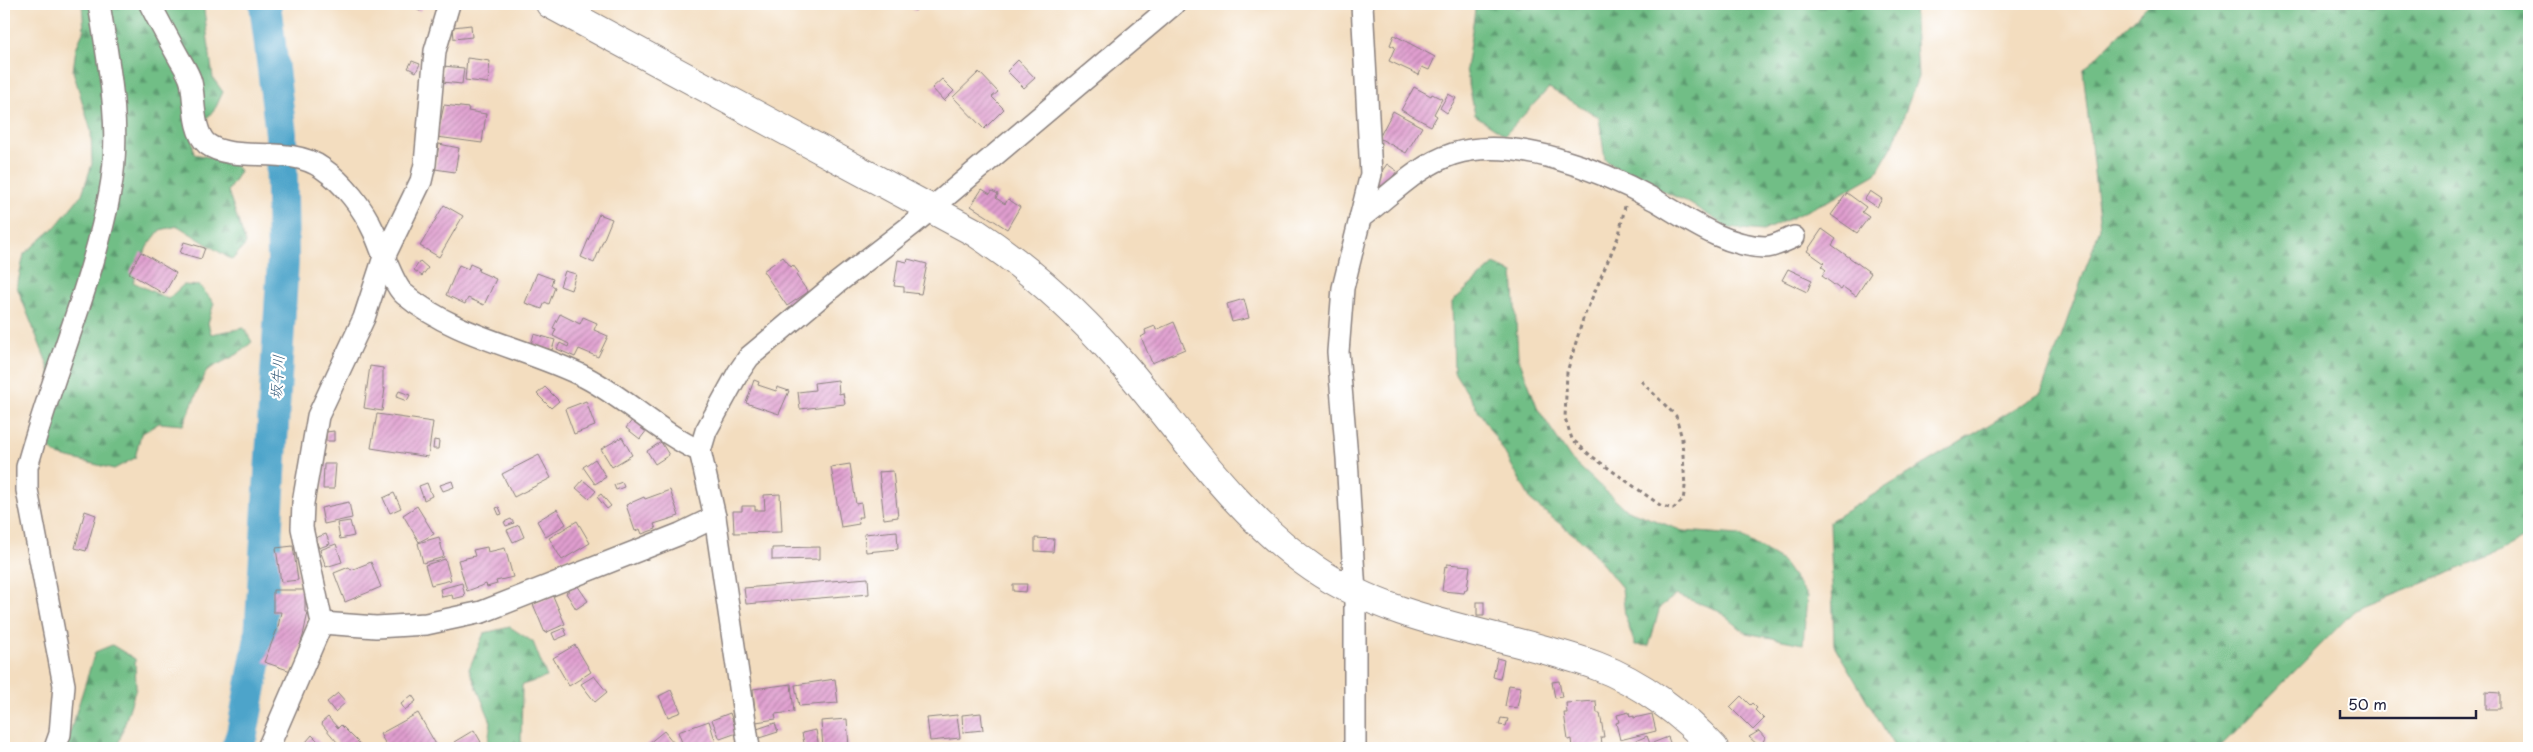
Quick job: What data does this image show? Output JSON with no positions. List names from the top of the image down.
{
  "water": ["坂牛川"],
  "scale_bar": "50 m"
}
